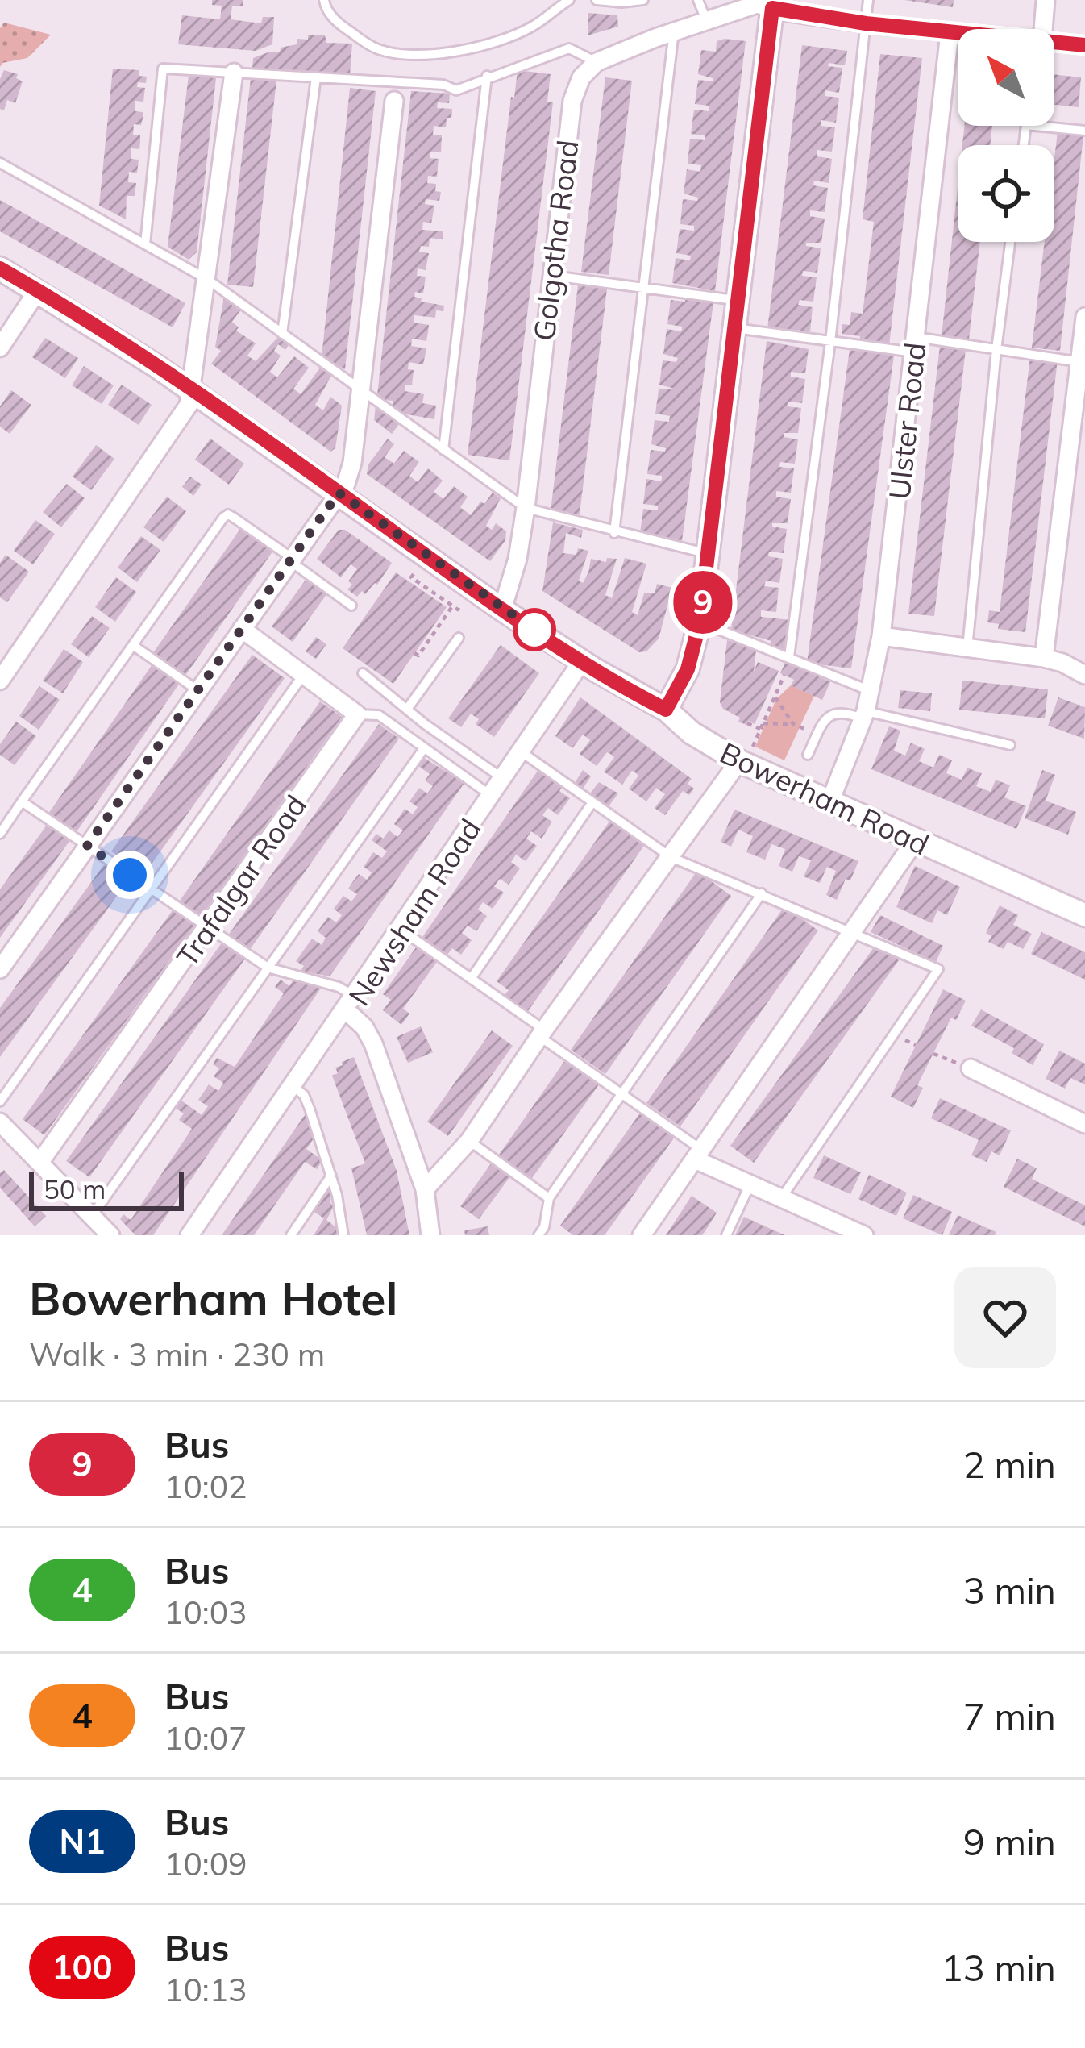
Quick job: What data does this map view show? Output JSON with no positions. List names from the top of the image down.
{
  "streets": {
    "street": [
      "Golgotha Road",
      "Ulster Road",
      "Bowerham Road",
      "Trafalgar Road",
      "Newsham Road"
    ]
  },
  "crossings": [
    ["Golgotha Road", "Bowerham Road"],
    ["Ulster Road", "Bowerham Road"],
    ["Bowerham Road", "Newsham Road"]
  ],
  "lines": ["bus line 9"],
  "scale_bar": "50 m",
  "north": "top left",
  "page": {
    "on_map": "9",
    "scale": "50 m",
    "heading": ["Bowerham Hotel", "Walk · 3 min · 230 m"],
    "list": [
      {
        "mark": "9",
        "name": "Bus",
        "note": "10:02",
        "value": "2 min"
      },
      {
        "mark": "4",
        "name": "Bus",
        "note": "10:03",
        "value": "3 min"
      },
      {
        "mark": "4",
        "name": "Bus",
        "note": "10:07",
        "value": "7 min"
      },
      {
        "mark": "N1",
        "name": "Bus",
        "note": "10:09",
        "value": "9 min"
      },
      {
        "mark": "100",
        "name": "Bus",
        "note": "10:13",
        "value": "13 min"
      }
    ]
  }
}
